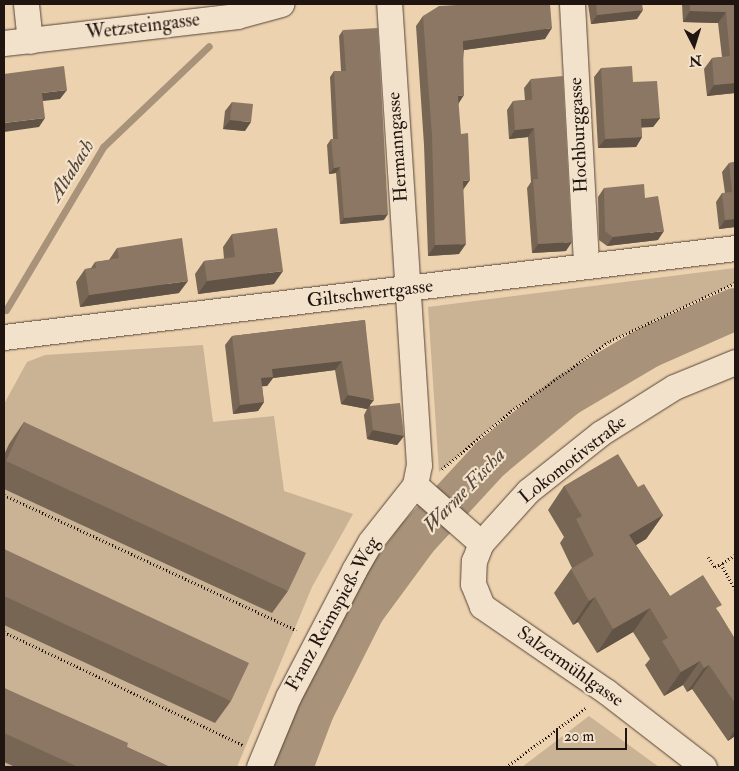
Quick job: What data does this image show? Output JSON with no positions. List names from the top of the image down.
{
  "streets": {
    "street": [
      "Wetzsteingasse",
      "Hochburggasse",
      "Hermanngasse",
      "Giltschwertgasse",
      "Lokomotivstraße",
      "Franz Reimspieß-Weg",
      "Salzermühlgasse"
    ]
  },
  "crossings": [
    ["Hochburggasse", "Giltschwertgasse"],
    ["Hermanngasse", "Giltschwertgasse"],
    ["Hermanngasse", "Franz Reimspieß-Weg"],
    ["Giltschwertgasse", "Franz Reimspieß-Weg"],
    ["Lokomotivstraße", "Salzermühlgasse"]
  ],
  "water": ["Altabach", "Warme Fischa"],
  "scale_bar": "20 m",
  "north": "bottom"
}
